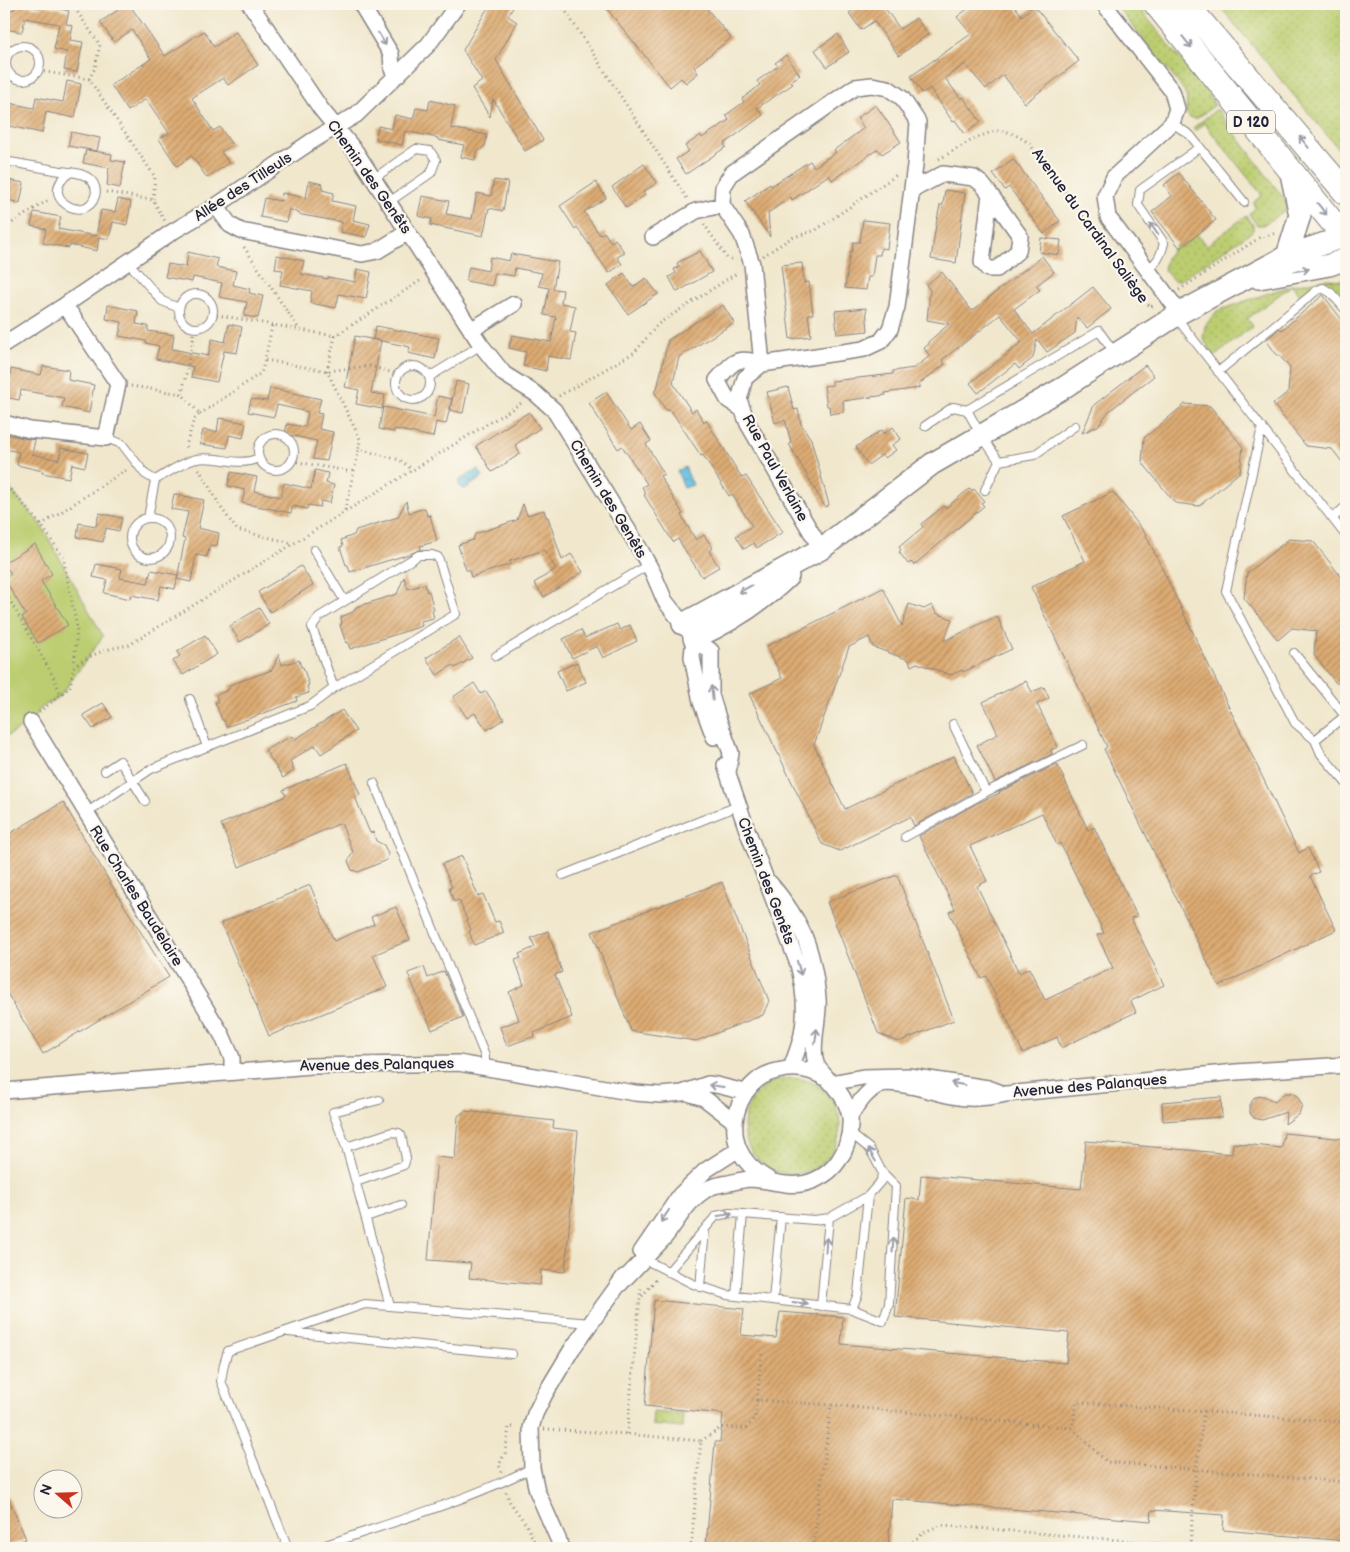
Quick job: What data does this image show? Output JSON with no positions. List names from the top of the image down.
{
  "streets": {
    "main road": ["D 120"],
    "street": [
      "Chemin des Genêts",
      "Allée des Tilleuls",
      "Rue Paul Verlaine",
      "Rue Charles Baudelaire",
      "Avenue des Palanques"
    ],
    "path": ["Avenue du Cardinal Saliège"]
  },
  "crossings": [
    ["Chemin des Genêts", "Allée des Tilleuls"],
    ["Chemin des Genêts", "Avenue du Cardinal Saliège"],
    ["Chemin des Genêts", "Avenue des Palanques"],
    ["Rue Charles Baudelaire", "Avenue des Palanques"]
  ],
  "north": "left"
}
